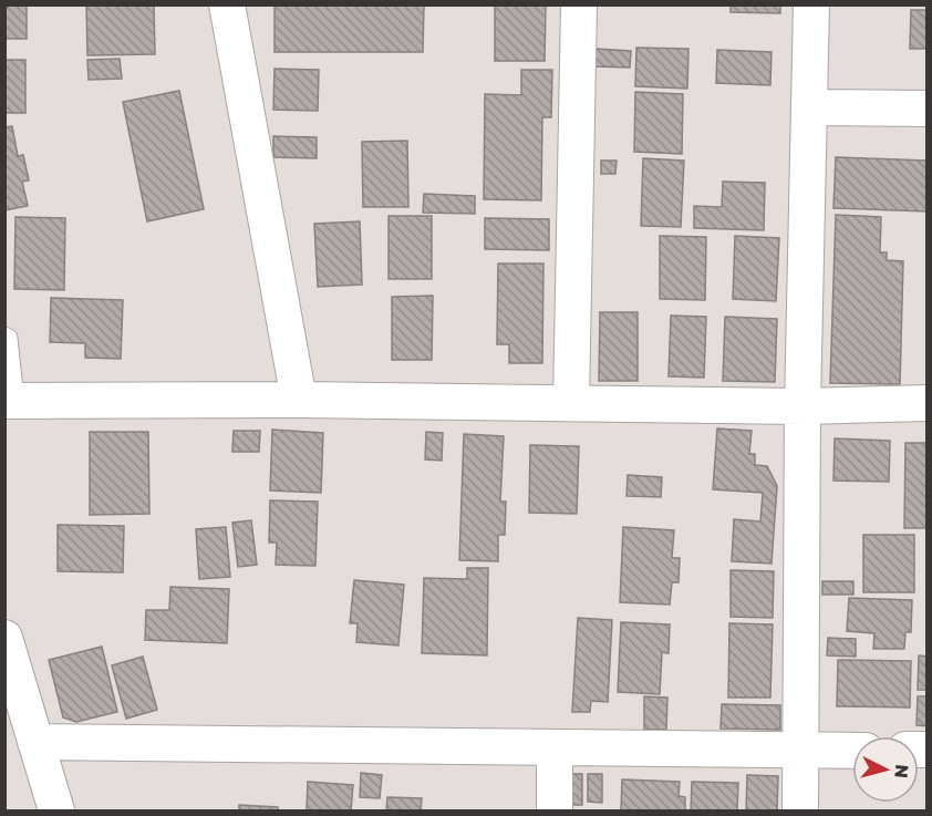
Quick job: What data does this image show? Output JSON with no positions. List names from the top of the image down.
{
  "north": "right"
}
